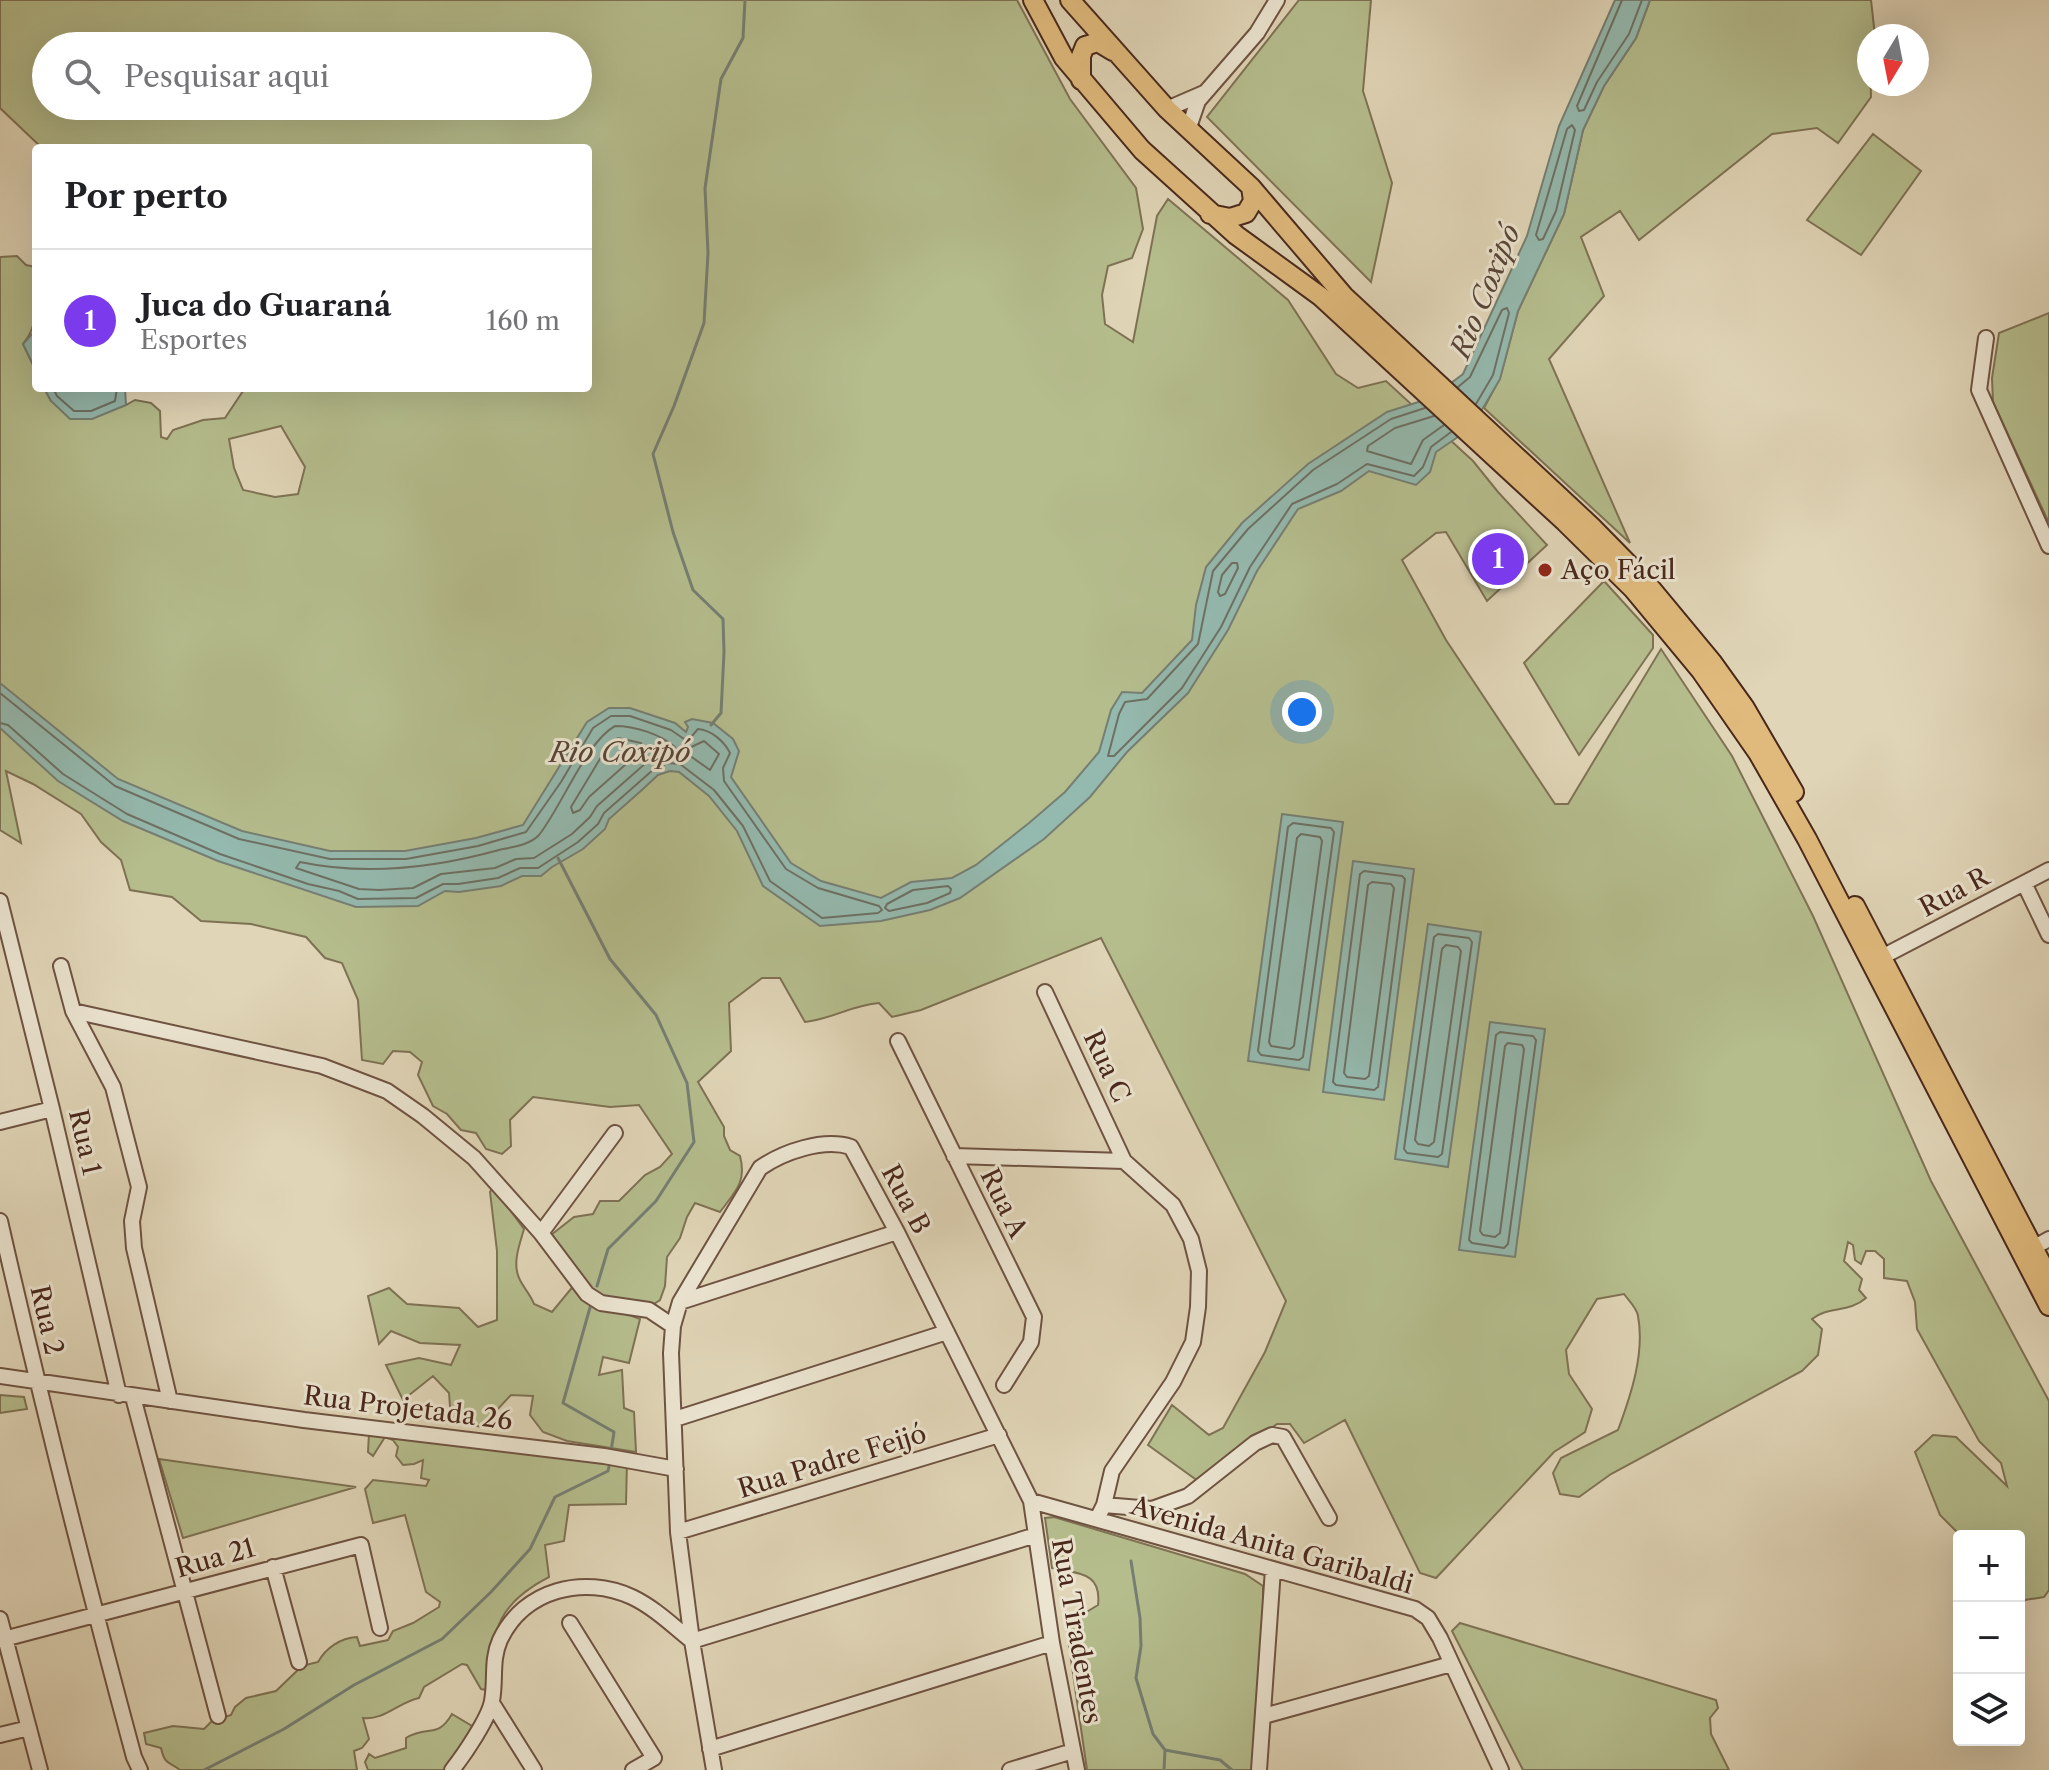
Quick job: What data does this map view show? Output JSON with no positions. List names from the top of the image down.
{
  "streets": {
    "street": [
      "Rua R",
      "Rua C",
      "Rua 1",
      "Rua B",
      "Rua A",
      "Rua 2",
      "Rua Projetada 26",
      "Rua Padre Feijó",
      "Avenida Anita Garibaldi",
      "Rua 21",
      "Rua Tiradentes"
    ]
  },
  "crossings": [
    ["Rua 1", "Rua Projetada 26"],
    ["Rua 1", "Rua 21"],
    ["Rua B", "Rua Padre Feijó"],
    ["Rua B", "Avenida Anita Garibaldi"],
    ["Rua B", "Rua Tiradentes"],
    ["Rua 2", "Rua Projetada 26"],
    ["Rua 2", "Rua 21"],
    ["Avenida Anita Garibaldi", "Rua Tiradentes"]
  ],
  "water": ["Rio Coxipó"],
  "places": ["Aço Fácil"],
  "north": "bottom",
  "page": {
    "search": "Pesquisar aqui",
    "heading": "Por perto",
    "list": [
      {
        "mark": "1",
        "name": "Juca do Guaraná",
        "note": "Esportes",
        "value": "160 m"
      }
    ],
    "pins": "1",
    "map_buttons": ["+", "−"]
  }
}
